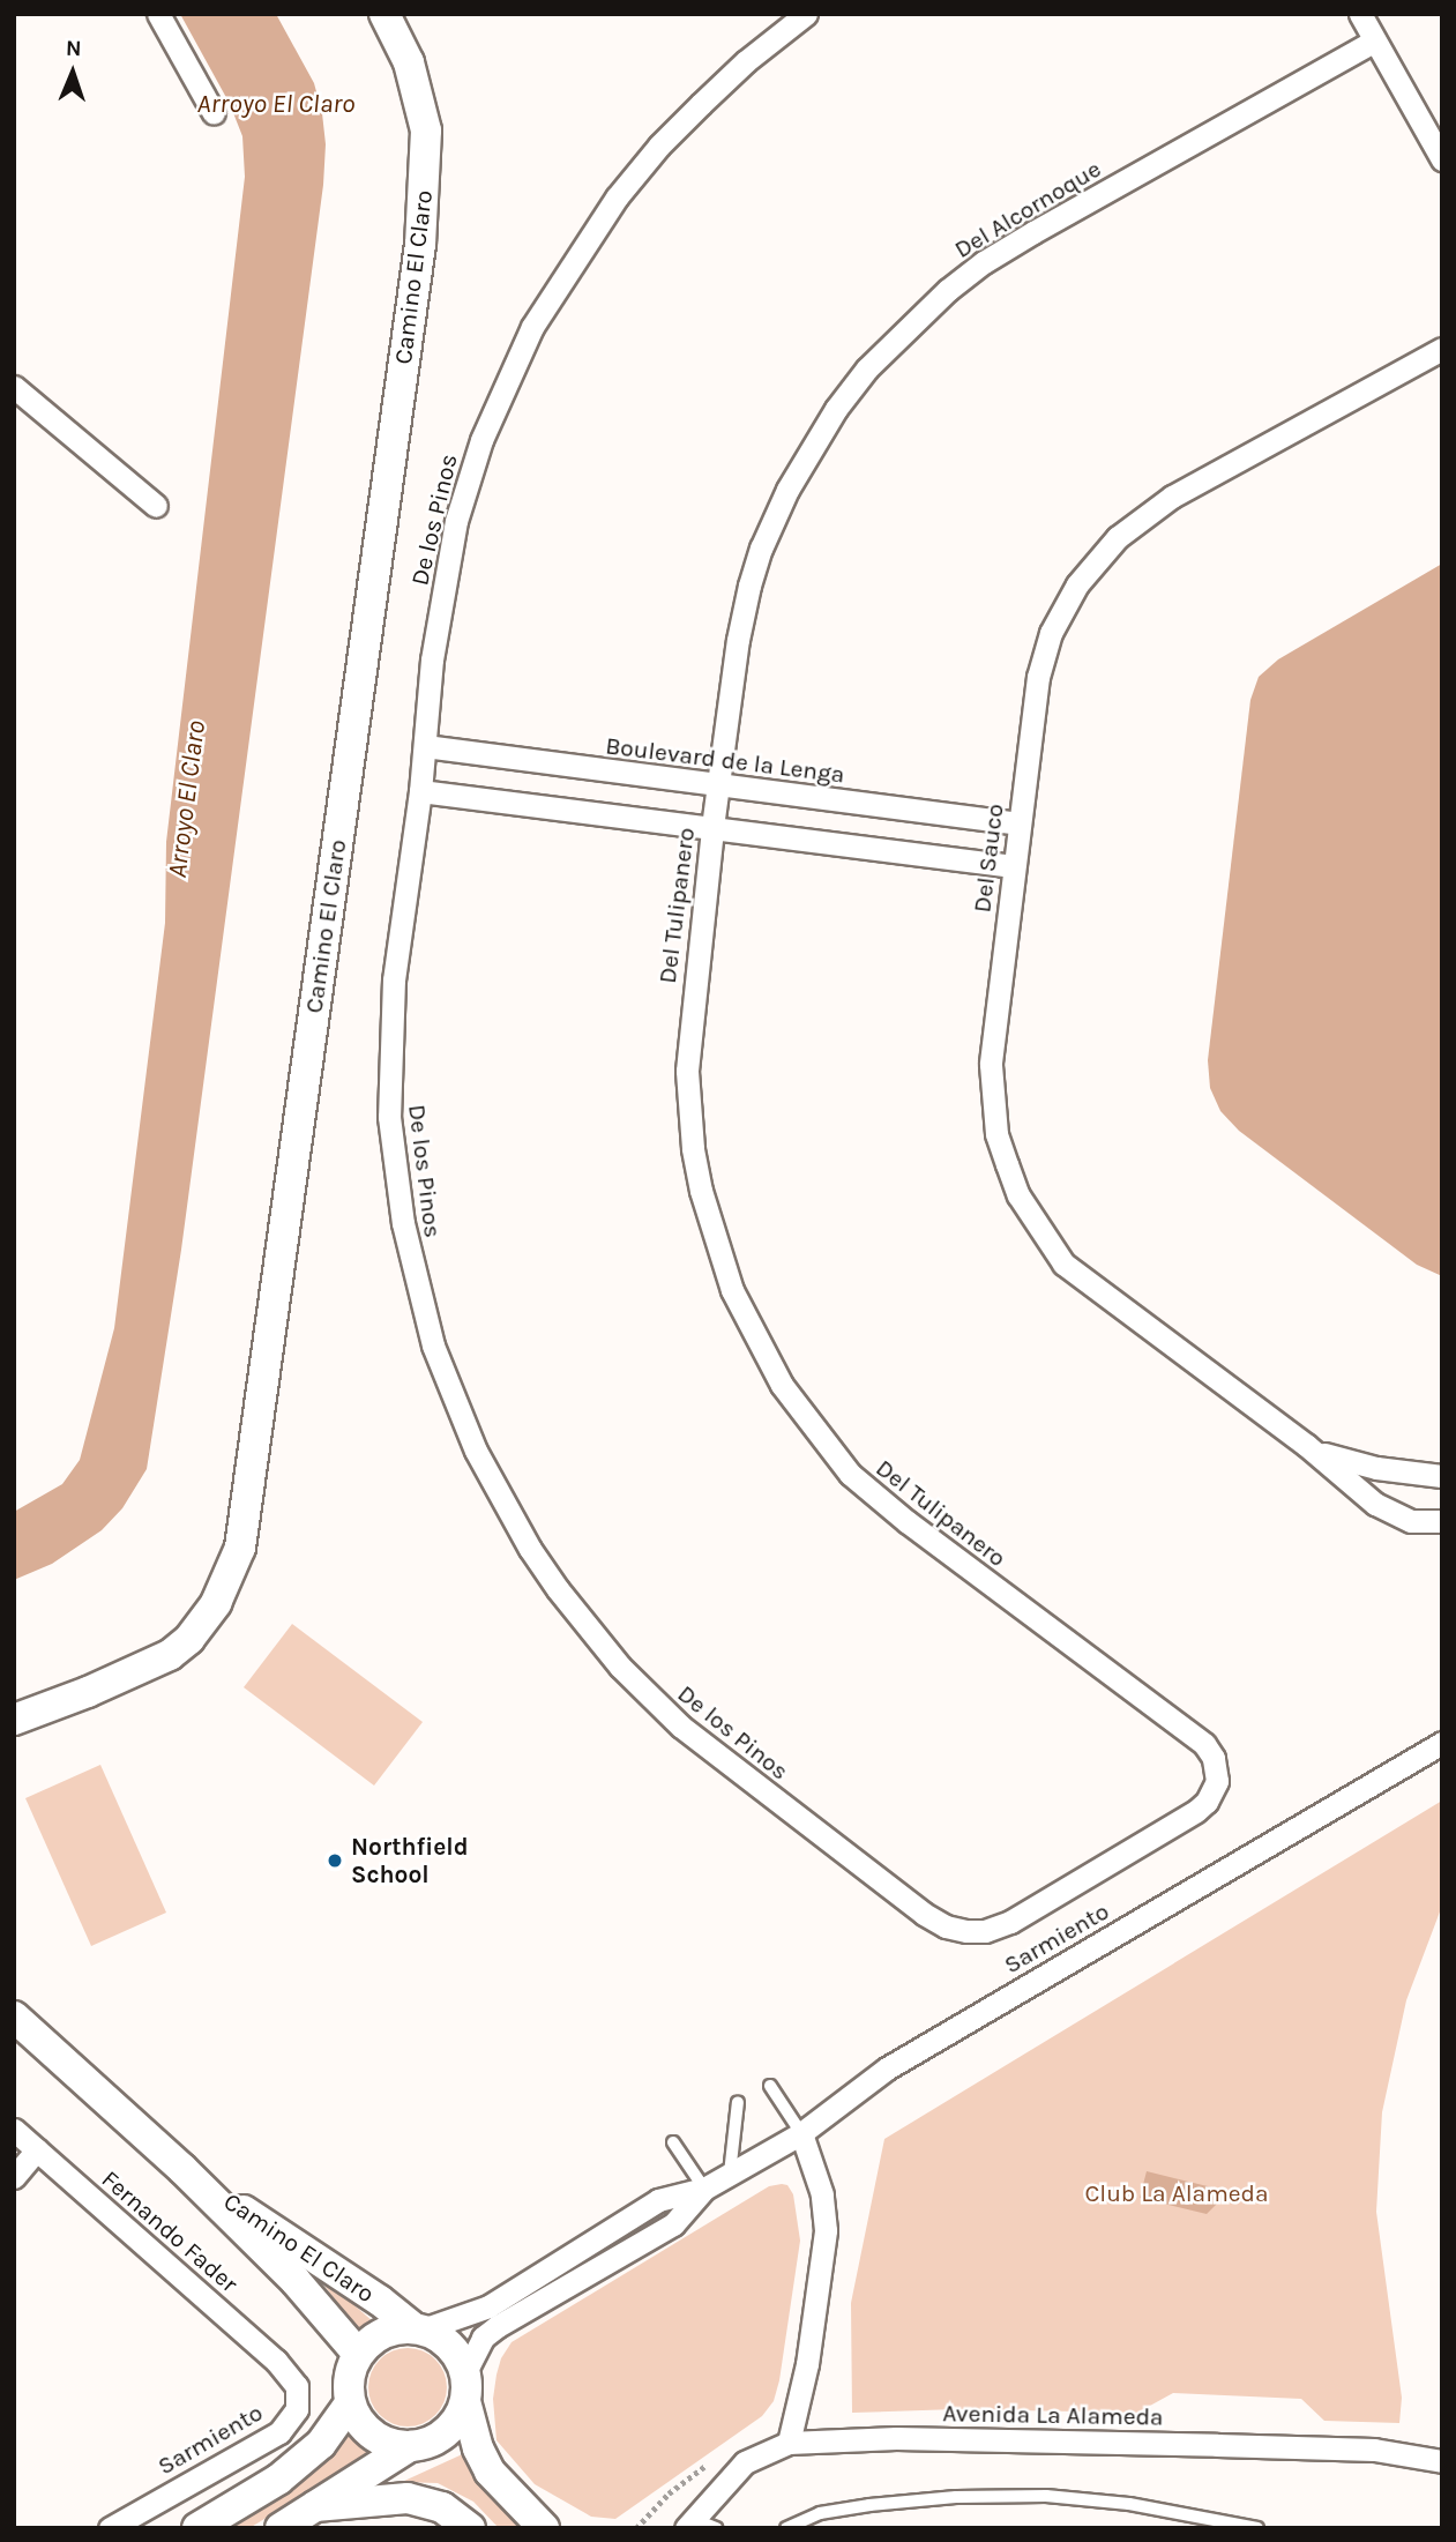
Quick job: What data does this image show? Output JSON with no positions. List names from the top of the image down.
{
  "streets": {
    "street": [
      "Del Alcornoque",
      "Camino El Claro",
      "De los Pinos",
      "Boulevard de la Lenga",
      "Del Sauco",
      "Del Tulipanero",
      "Sarmiento",
      "Fernando Fader",
      "Avenida La Alameda"
    ]
  },
  "crossings": [
    ["Del Alcornoque", "Boulevard de la Lenga"],
    ["Del Alcornoque", "Del Tulipanero"],
    ["Camino El Claro", "Sarmiento"],
    ["De los Pinos", "Boulevard de la Lenga"],
    ["De los Pinos", "Del Tulipanero"],
    ["Boulevard de la Lenga", "Del Sauco"],
    ["Boulevard de la Lenga", "Del Tulipanero"],
    ["Sarmiento", "Fernando Fader"]
  ],
  "water": ["Arroyo El Claro"],
  "parks": ["Club La Alameda"],
  "places": ["Northfield School"],
  "north": "top"
}
